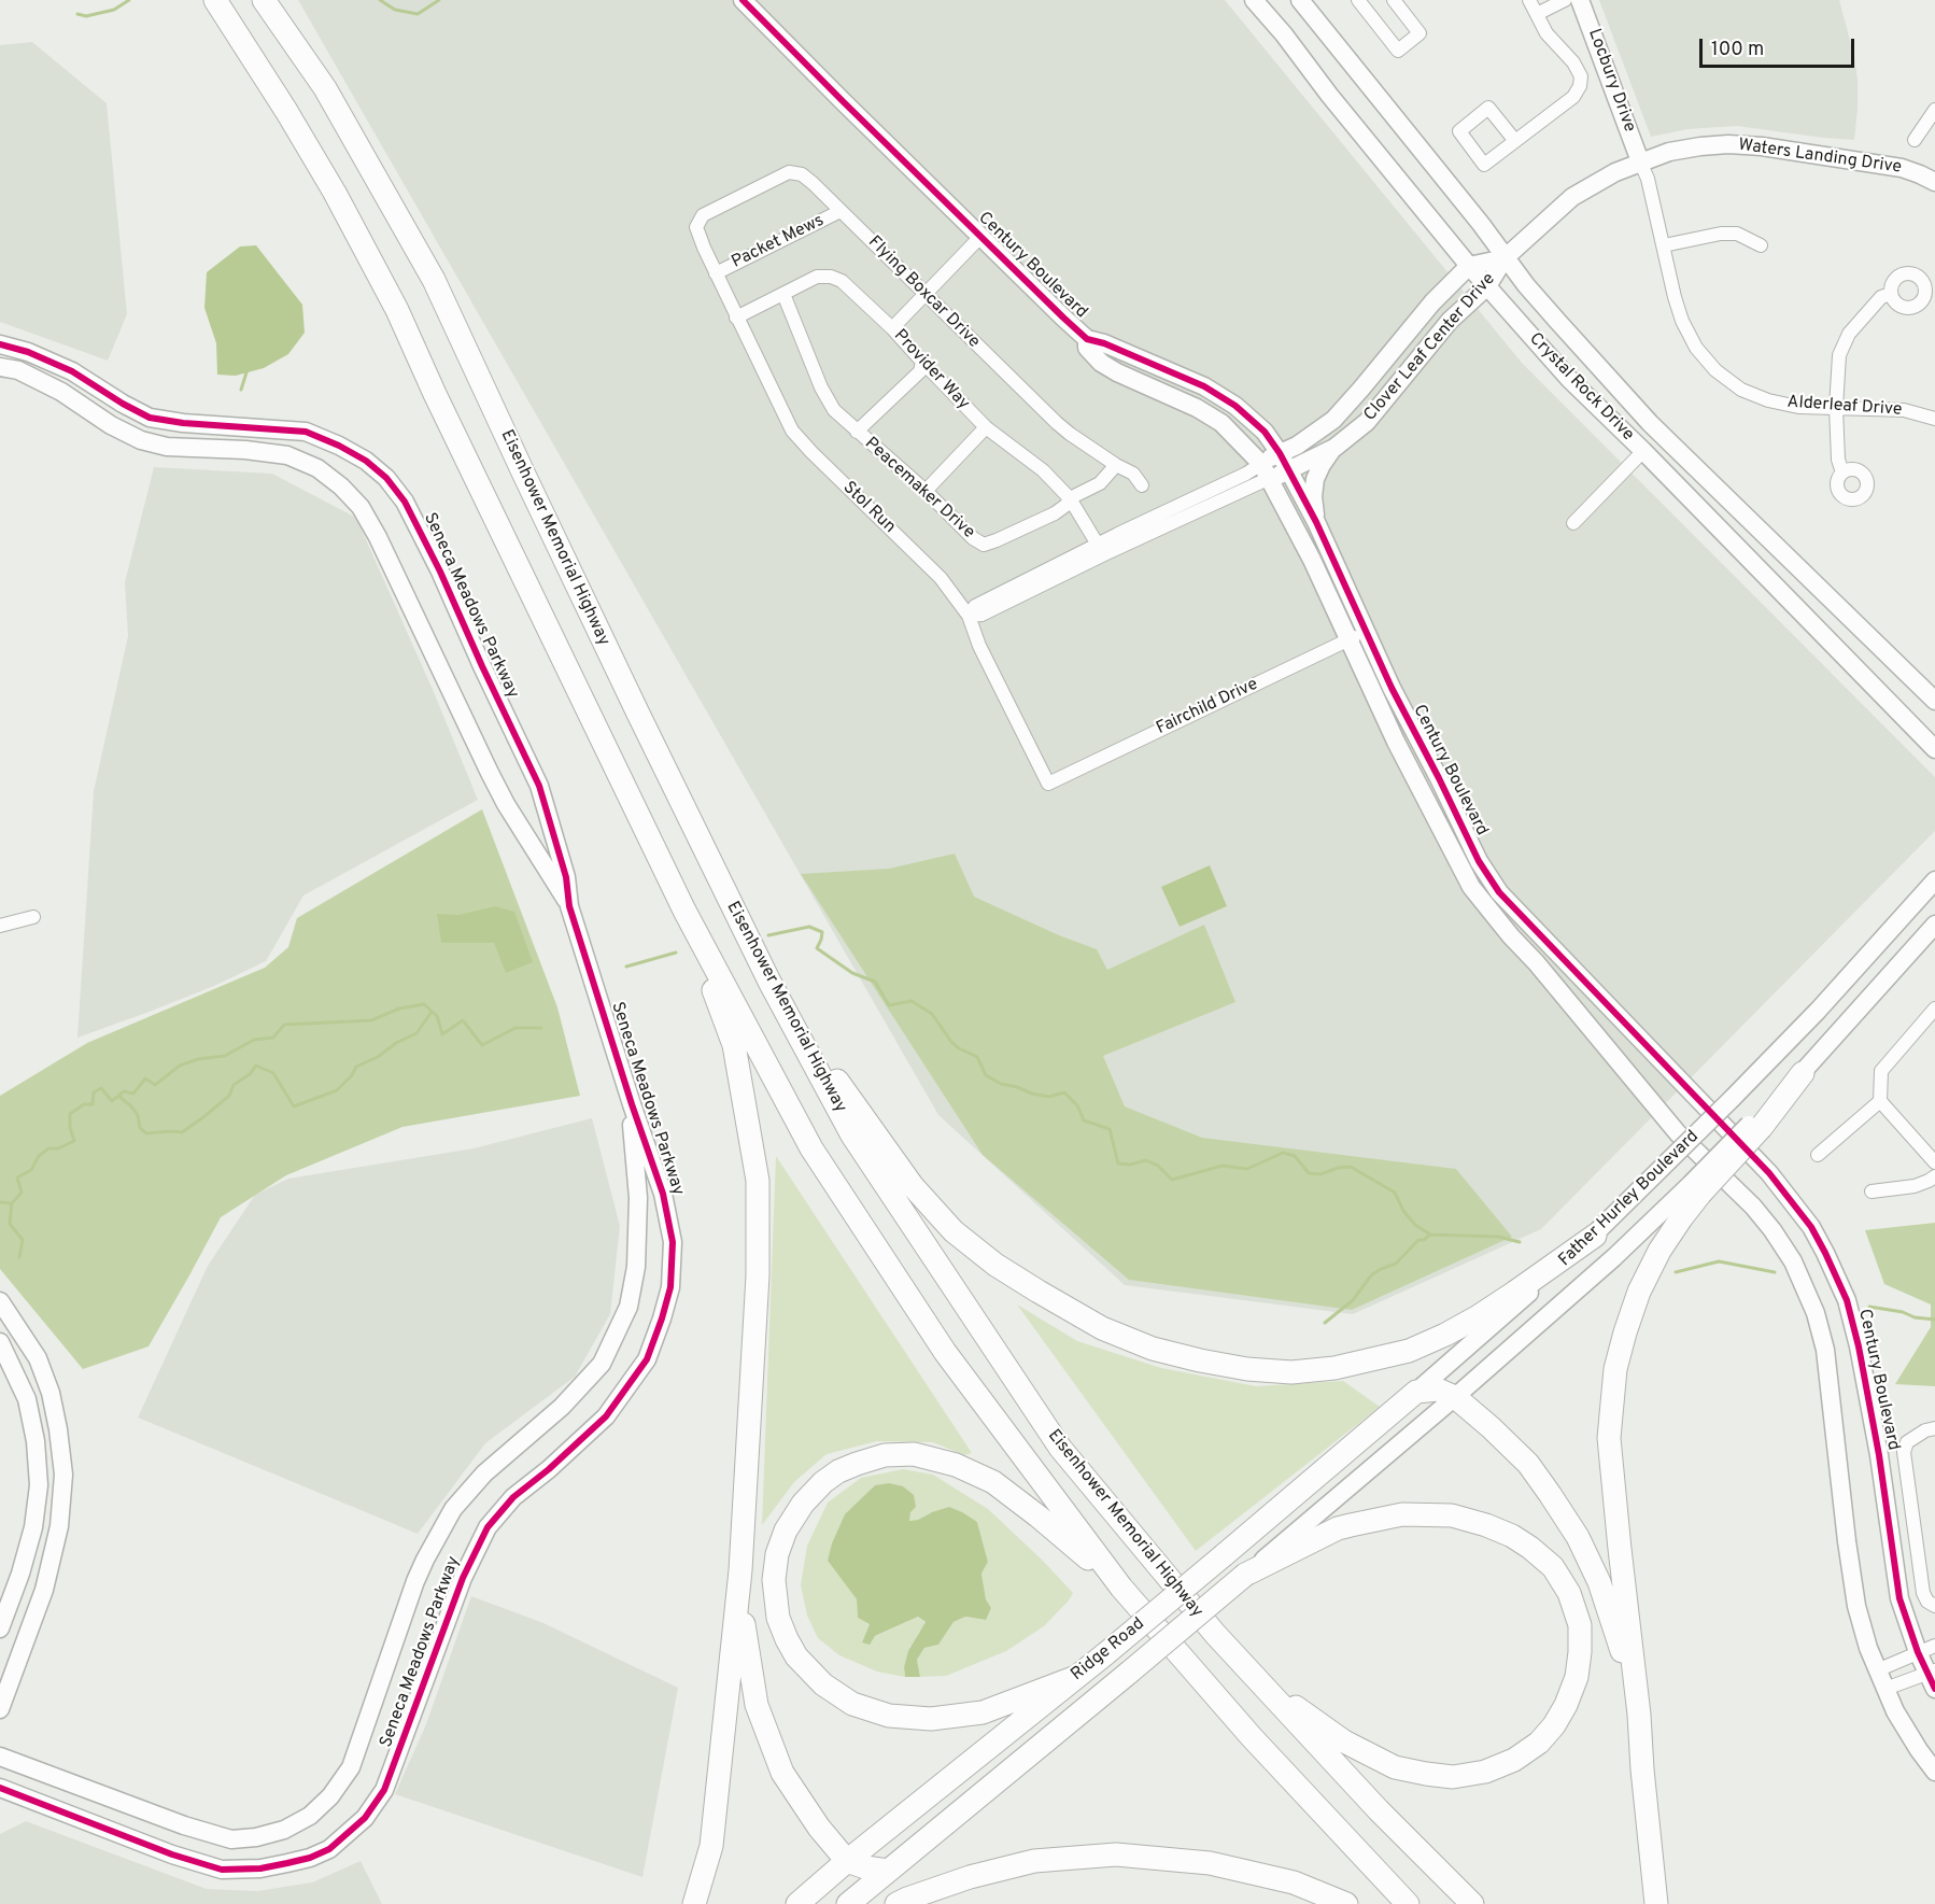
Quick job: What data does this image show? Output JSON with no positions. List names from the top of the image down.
{
  "streets": {
    "highway": ["Eisenhower Memorial Highway", "Ridge Road"],
    "street": [
      "Locbury Drive",
      "Waters Landing Drive",
      "Packet Mews",
      "Century Boulevard",
      "Flying Boxcar Drive",
      "Clover Leaf Center Drive",
      "Provider Way",
      "Crystal Rock Drive",
      "Alderleaf Drive",
      "Peacemaker Drive",
      "Stol Run",
      "Seneca Meadows Parkway",
      "Fairchild Drive",
      "Father Hurley Boulevard"
    ]
  },
  "crossings": [
    ["Locbury Drive", "Waters Landing Drive"],
    ["Locbury Drive", "Alderleaf Drive"],
    ["Waters Landing Drive", "Clover Leaf Center Drive"],
    ["Waters Landing Drive", "Crystal Rock Drive"],
    ["Waters Landing Drive", "Alderleaf Drive"],
    ["Packet Mews", "Flying Boxcar Drive"],
    ["Packet Mews", "Stol Run"],
    ["Century Boulevard", "Clover Leaf Center Drive"],
    ["Century Boulevard", "Fairchild Drive"],
    ["Flying Boxcar Drive", "Peacemaker Drive"],
    ["Flying Boxcar Drive", "Stol Run"],
    ["Clover Leaf Center Drive", "Crystal Rock Drive"],
    ["Provider Way", "Peacemaker Drive"],
    ["Provider Way", "Stol Run"],
    ["Stol Run", "Fairchild Drive"],
    ["Father Hurley Boulevard", "Ridge Road"]
  ],
  "scale_bar": "100 m"
}
